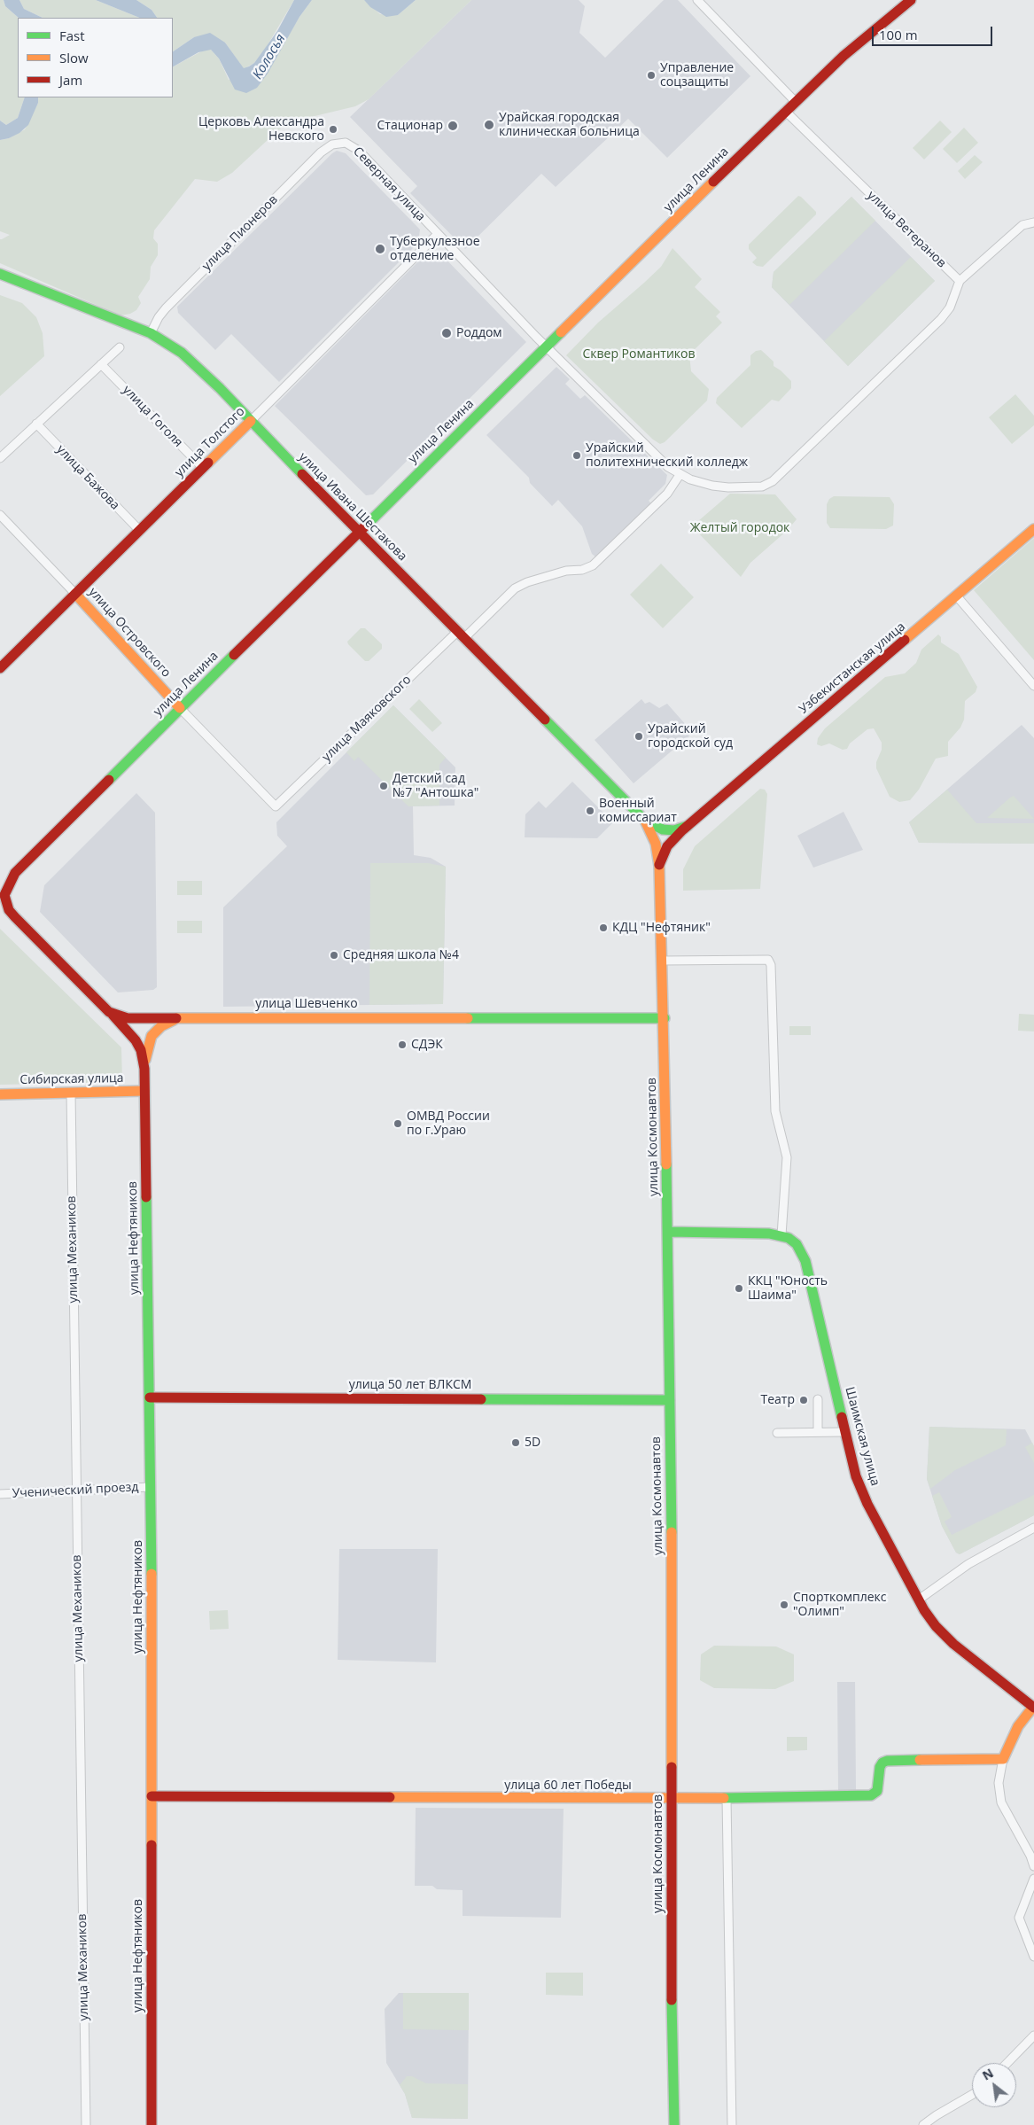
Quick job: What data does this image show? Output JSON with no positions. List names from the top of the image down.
{
  "streets": {
    "main road": [
      "улица Ленина",
      "улица Толстого",
      "улица Ивана Шестакова",
      "улица Островского",
      "Узбекистанская улица",
      "улица Шевченко",
      "Сибирская улица",
      "улица Космонавтов",
      "улица Нефтяников",
      "улица 50 лет ВЛКСМ",
      "Шаимская улица",
      "улица 60 лет Победы"
    ],
    "street": [
      "Северная улица",
      "улица Ветеранов",
      "улица Пионеров",
      "улица Гоголя",
      "улица Бажова",
      "улица Маяковского",
      "улица Механиков",
      "Ученический проезд"
    ]
  },
  "crossings": [
    ["улица Ленина", "Северная улица"],
    ["улица Ленина", "улица Ветеранов"],
    ["улица Ленина", "улица Ивана Шестакова"],
    ["улица Ленина", "улица Островского"],
    ["улица Ленина", "улица Шевченко"],
    ["Северная улица", "улица Ветеранов"],
    ["Северная улица", "улица Пионеров"],
    ["Северная улица", "улица Толстого"],
    ["Северная улица", "улица Маяковского"],
    ["улица Пионеров", "улица Ивана Шестакова"],
    ["улица Гоголя", "улица Толстого"],
    ["улица Толстого", "улица Бажова"],
    ["улица Толстого", "улица Ивана Шестакова"],
    ["улица Толстого", "улица Островского"],
    ["улица Ивана Шестакова", "улица Маяковского"],
    ["улица Ивана Шестакова", "улица Космонавтов"],
    ["улица Островского", "улица Маяковского"],
    ["Узбекистанская улица", "улица Космонавтов"],
    ["улица Шевченко", "улица Космонавтов"],
    ["улица Шевченко", "улица Нефтяников"],
    ["Сибирская улица", "улица Нефтяников"],
    ["Сибирская улица", "улица Механиков"],
    ["улица Космонавтов", "улица 50 лет ВЛКСМ"],
    ["улица Космонавтов", "улица 60 лет Победы"],
    ["улица Нефтяников", "улица 50 лет ВЛКСМ"],
    ["улица Нефтяников", "Ученический проезд"],
    ["улица Нефтяников", "улица 60 лет Победы"],
    ["улица Механиков", "Ученический проезд"]
  ],
  "water": ["Колосья"],
  "parks": ["Сквер Романтиков", "Желтый городок"],
  "places": [
    "Управление соцзащиты",
    "Урайская городская клиническая больница",
    "Стационар",
    "Церковь Александра Невского",
    "Туберкулезное отделение",
    "Роддом",
    "Урайский политехнический колледж",
    "Урайский городской суд",
    "Детский сад №7 \"Антошка\"",
    "Военный комиссариат",
    "КДЦ \"Нефтяник\"",
    "Средняя школа №4",
    "СДЭК",
    "ОМВД России по г.Ураю",
    "ККЦ \"Юность Шаима\"",
    "Театр",
    "5D",
    "Спорткомплекс \"Олимп\""
  ],
  "legend": ["Fast", "Slow", "Jam"],
  "scale_bar": "100 m",
  "north": "top left"
}
